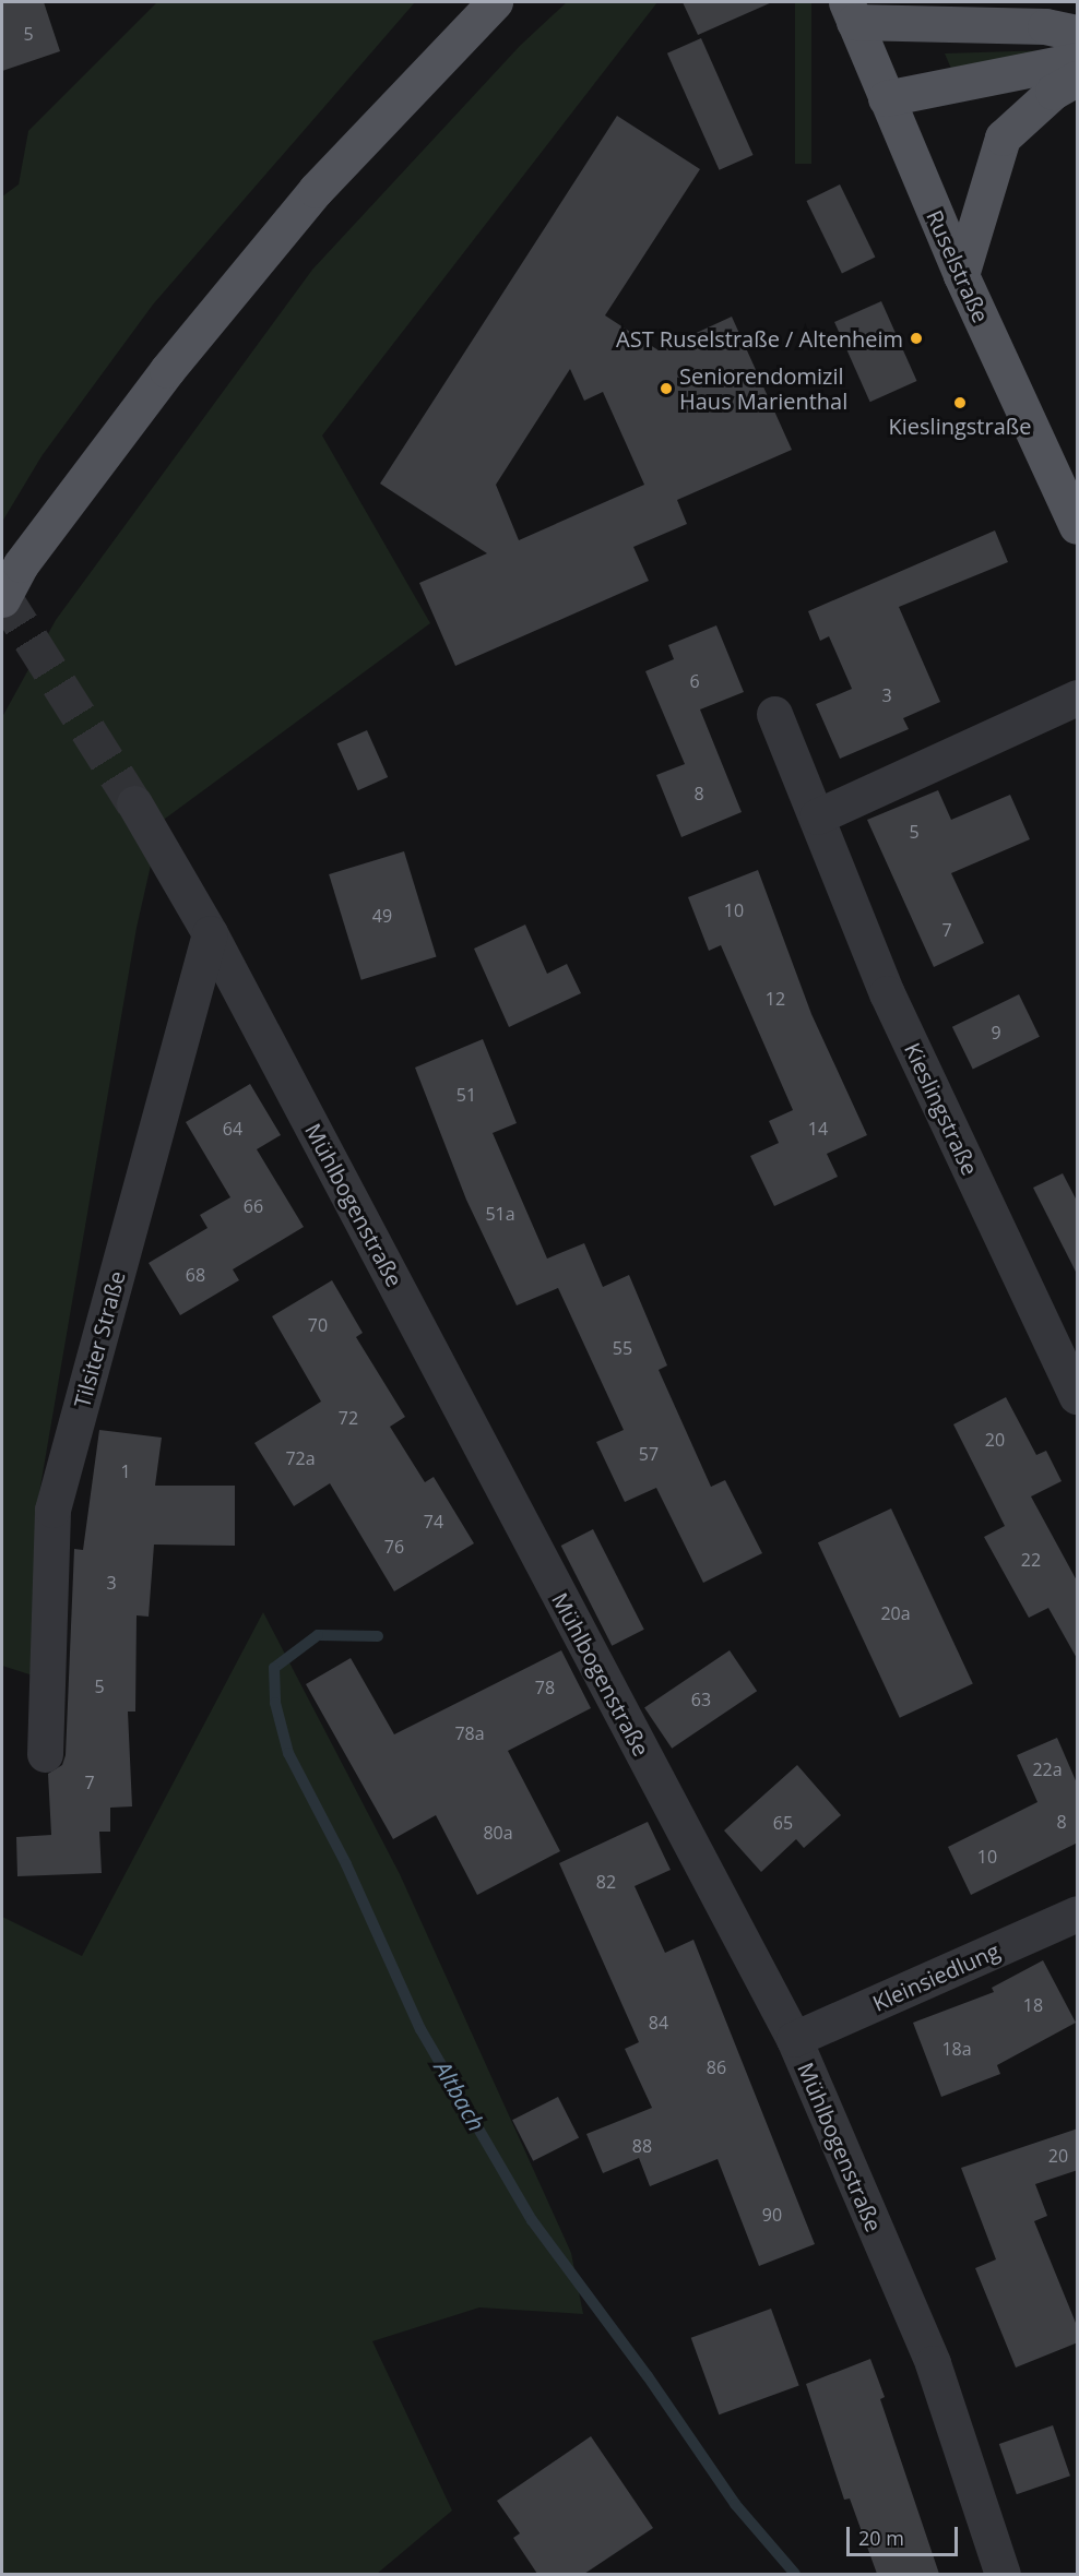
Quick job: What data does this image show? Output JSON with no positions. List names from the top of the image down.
{
  "streets": {
    "main road": ["Ruselstraße"],
    "street": [
      "Kieslingstraße",
      "Mühlbogenstraße",
      "Tilsiter Straße",
      "Kleinsiedlung"
    ]
  },
  "crossings": [
    ["Mühlbogenstraße", "Tilsiter Straße"],
    ["Mühlbogenstraße", "Kleinsiedlung"]
  ],
  "water": ["Altbach"],
  "places": ["AST Ruselstraße / Altenheim", "Seniorendomizil Haus Marienthal", "Kieslingstraße"],
  "house_numbers": [
    "5",
    "6",
    "3",
    "8",
    "5",
    "10",
    "49",
    "7",
    "12",
    "9",
    "51",
    "64",
    "14",
    "66",
    "51a",
    "68",
    "70",
    "55",
    "72",
    "20",
    "57",
    "72a",
    "1",
    "74",
    "76",
    "22",
    "3",
    "20a",
    "5",
    "78",
    "63",
    "78a",
    "22a",
    "7",
    "8",
    "65",
    "80a",
    "10",
    "82",
    "18",
    "84",
    "18a",
    "86",
    "88",
    "20",
    "90"
  ],
  "scale_bar": "20 m"
}
